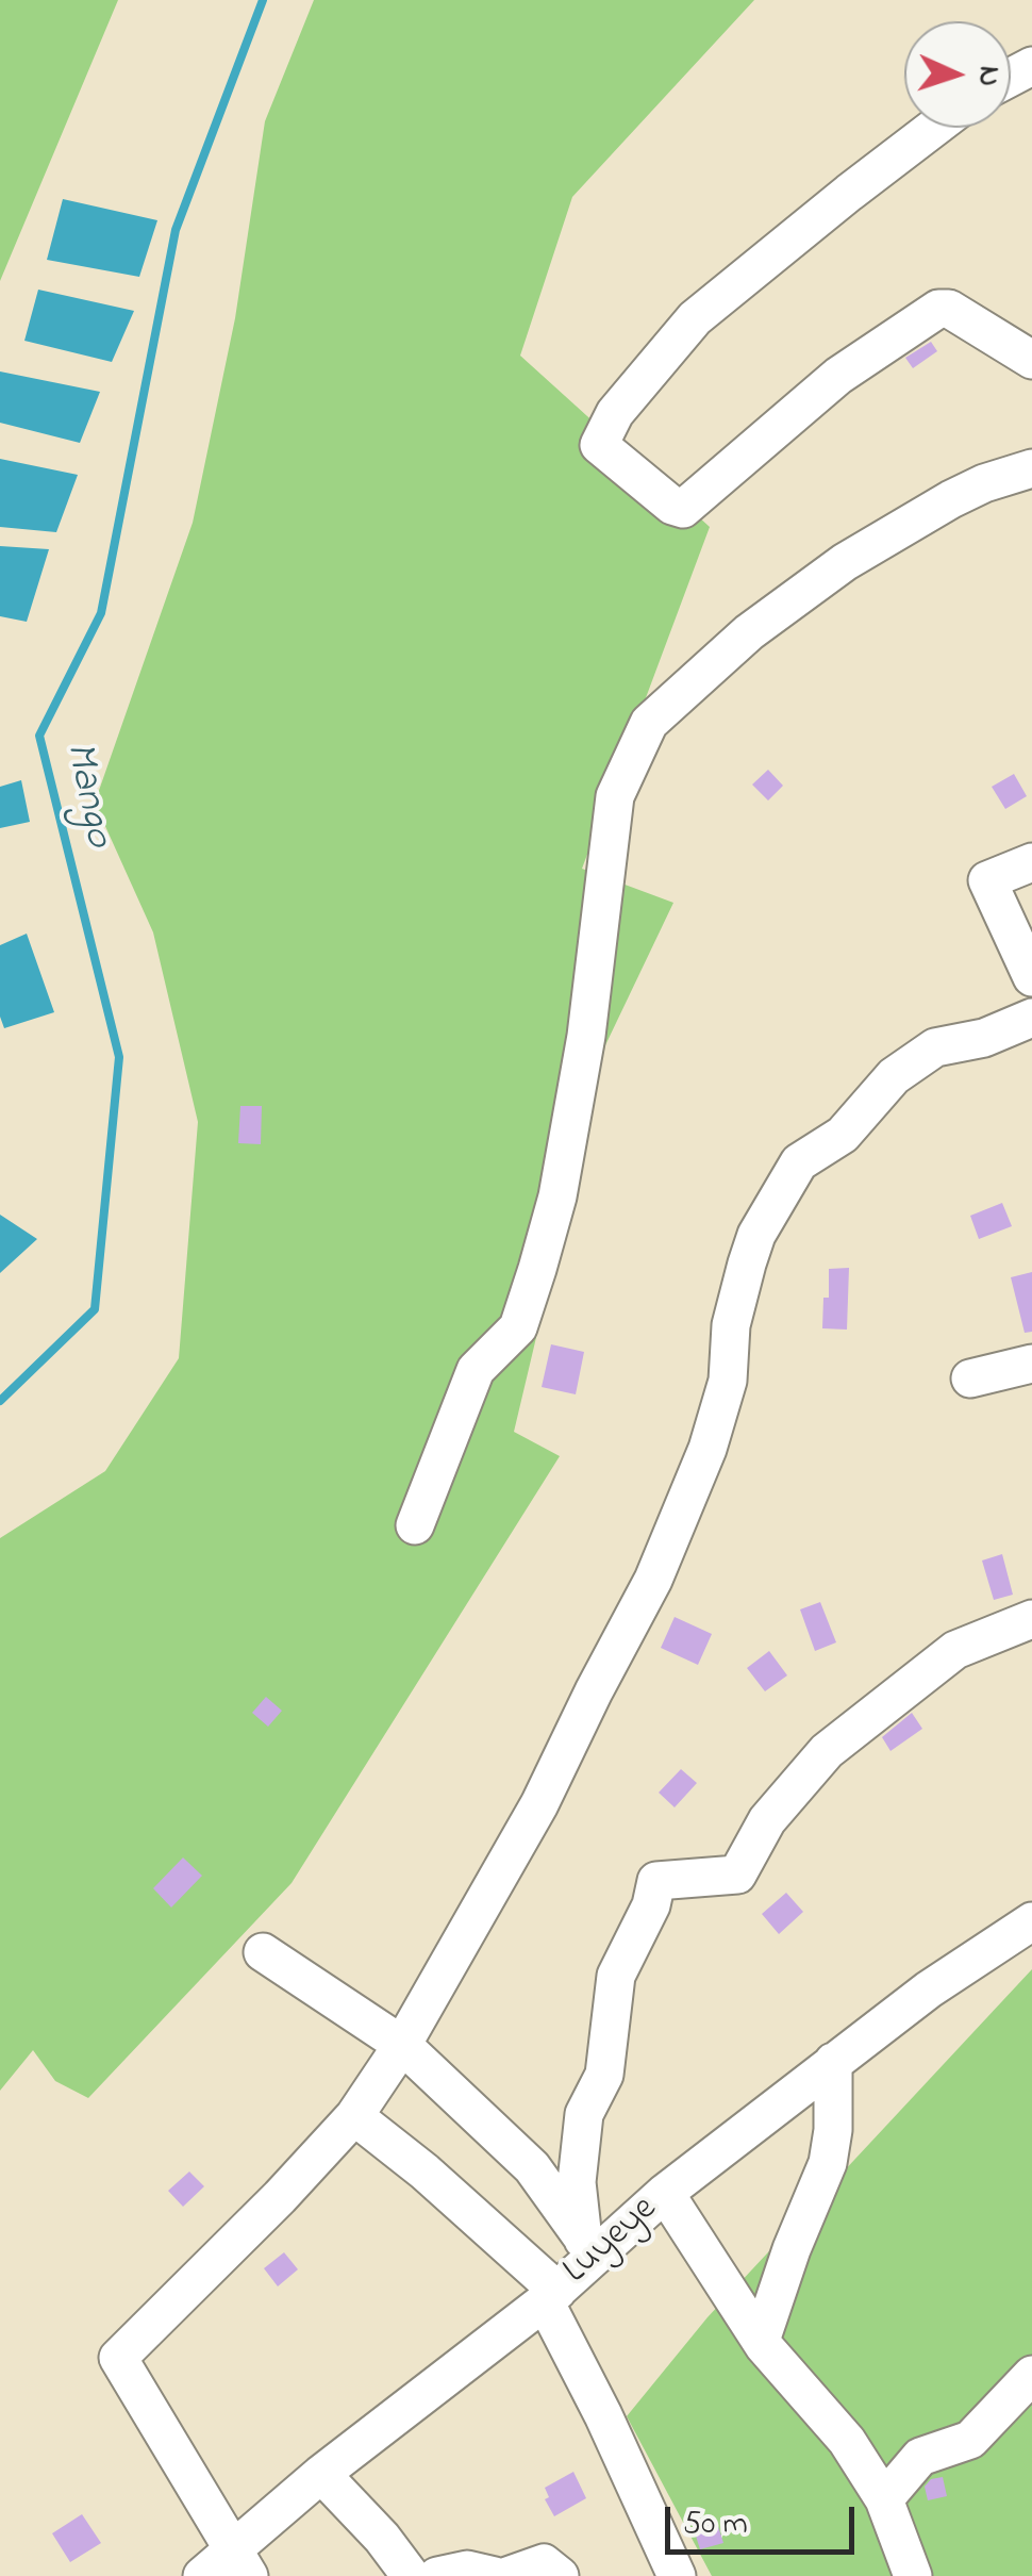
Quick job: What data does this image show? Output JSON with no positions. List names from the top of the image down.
{
  "streets": {
    "street": ["Luyeye"]
  },
  "water": ["Mango"],
  "scale_bar": "50 m",
  "north": "right"
}
